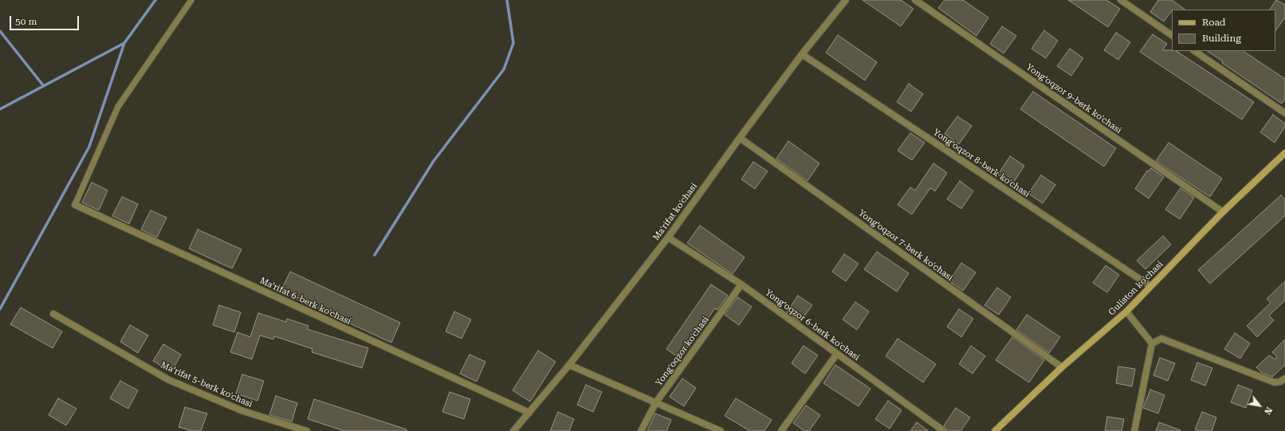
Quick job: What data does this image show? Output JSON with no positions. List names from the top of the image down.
{
  "streets": {
    "main road": ["Guliston ko'chasi"],
    "street": [
      "Yong‘oqzor 9-berk ko'chasi",
      "Yong‘oqzor 8-berk ko'chasi",
      "Ma'rifat ko'chasi",
      "Yong‘oqzor 7-berk ko'chasi",
      "Ma’rifat 6-berk ko'chasi",
      "Yong‘oqzor 6-berk ko'chasi",
      "Yong'oqzor ko'chasi",
      "Ma’rifat 5-berk ko'chasi"
    ]
  },
  "crossings": [
    ["Yong‘oqzor 9-berk ko'chasi", "Guliston ko'chasi"],
    ["Yong‘oqzor 8-berk ko'chasi", "Ma'rifat ko'chasi"],
    ["Yong‘oqzor 8-berk ko'chasi", "Guliston ko'chasi"],
    ["Ma'rifat ko'chasi", "Yong‘oqzor 7-berk ko'chasi"],
    ["Ma'rifat ko'chasi", "Ma’rifat 6-berk ko'chasi"],
    ["Ma'rifat ko'chasi", "Yong‘oqzor 6-berk ko'chasi"],
    ["Yong‘oqzor 7-berk ko'chasi", "Guliston ko'chasi"],
    ["Yong‘oqzor 6-berk ko'chasi", "Yong'oqzor ko'chasi"]
  ],
  "legend": ["Road", "Building"],
  "scale_bar": "50 m",
  "north": "bottom right"
}
